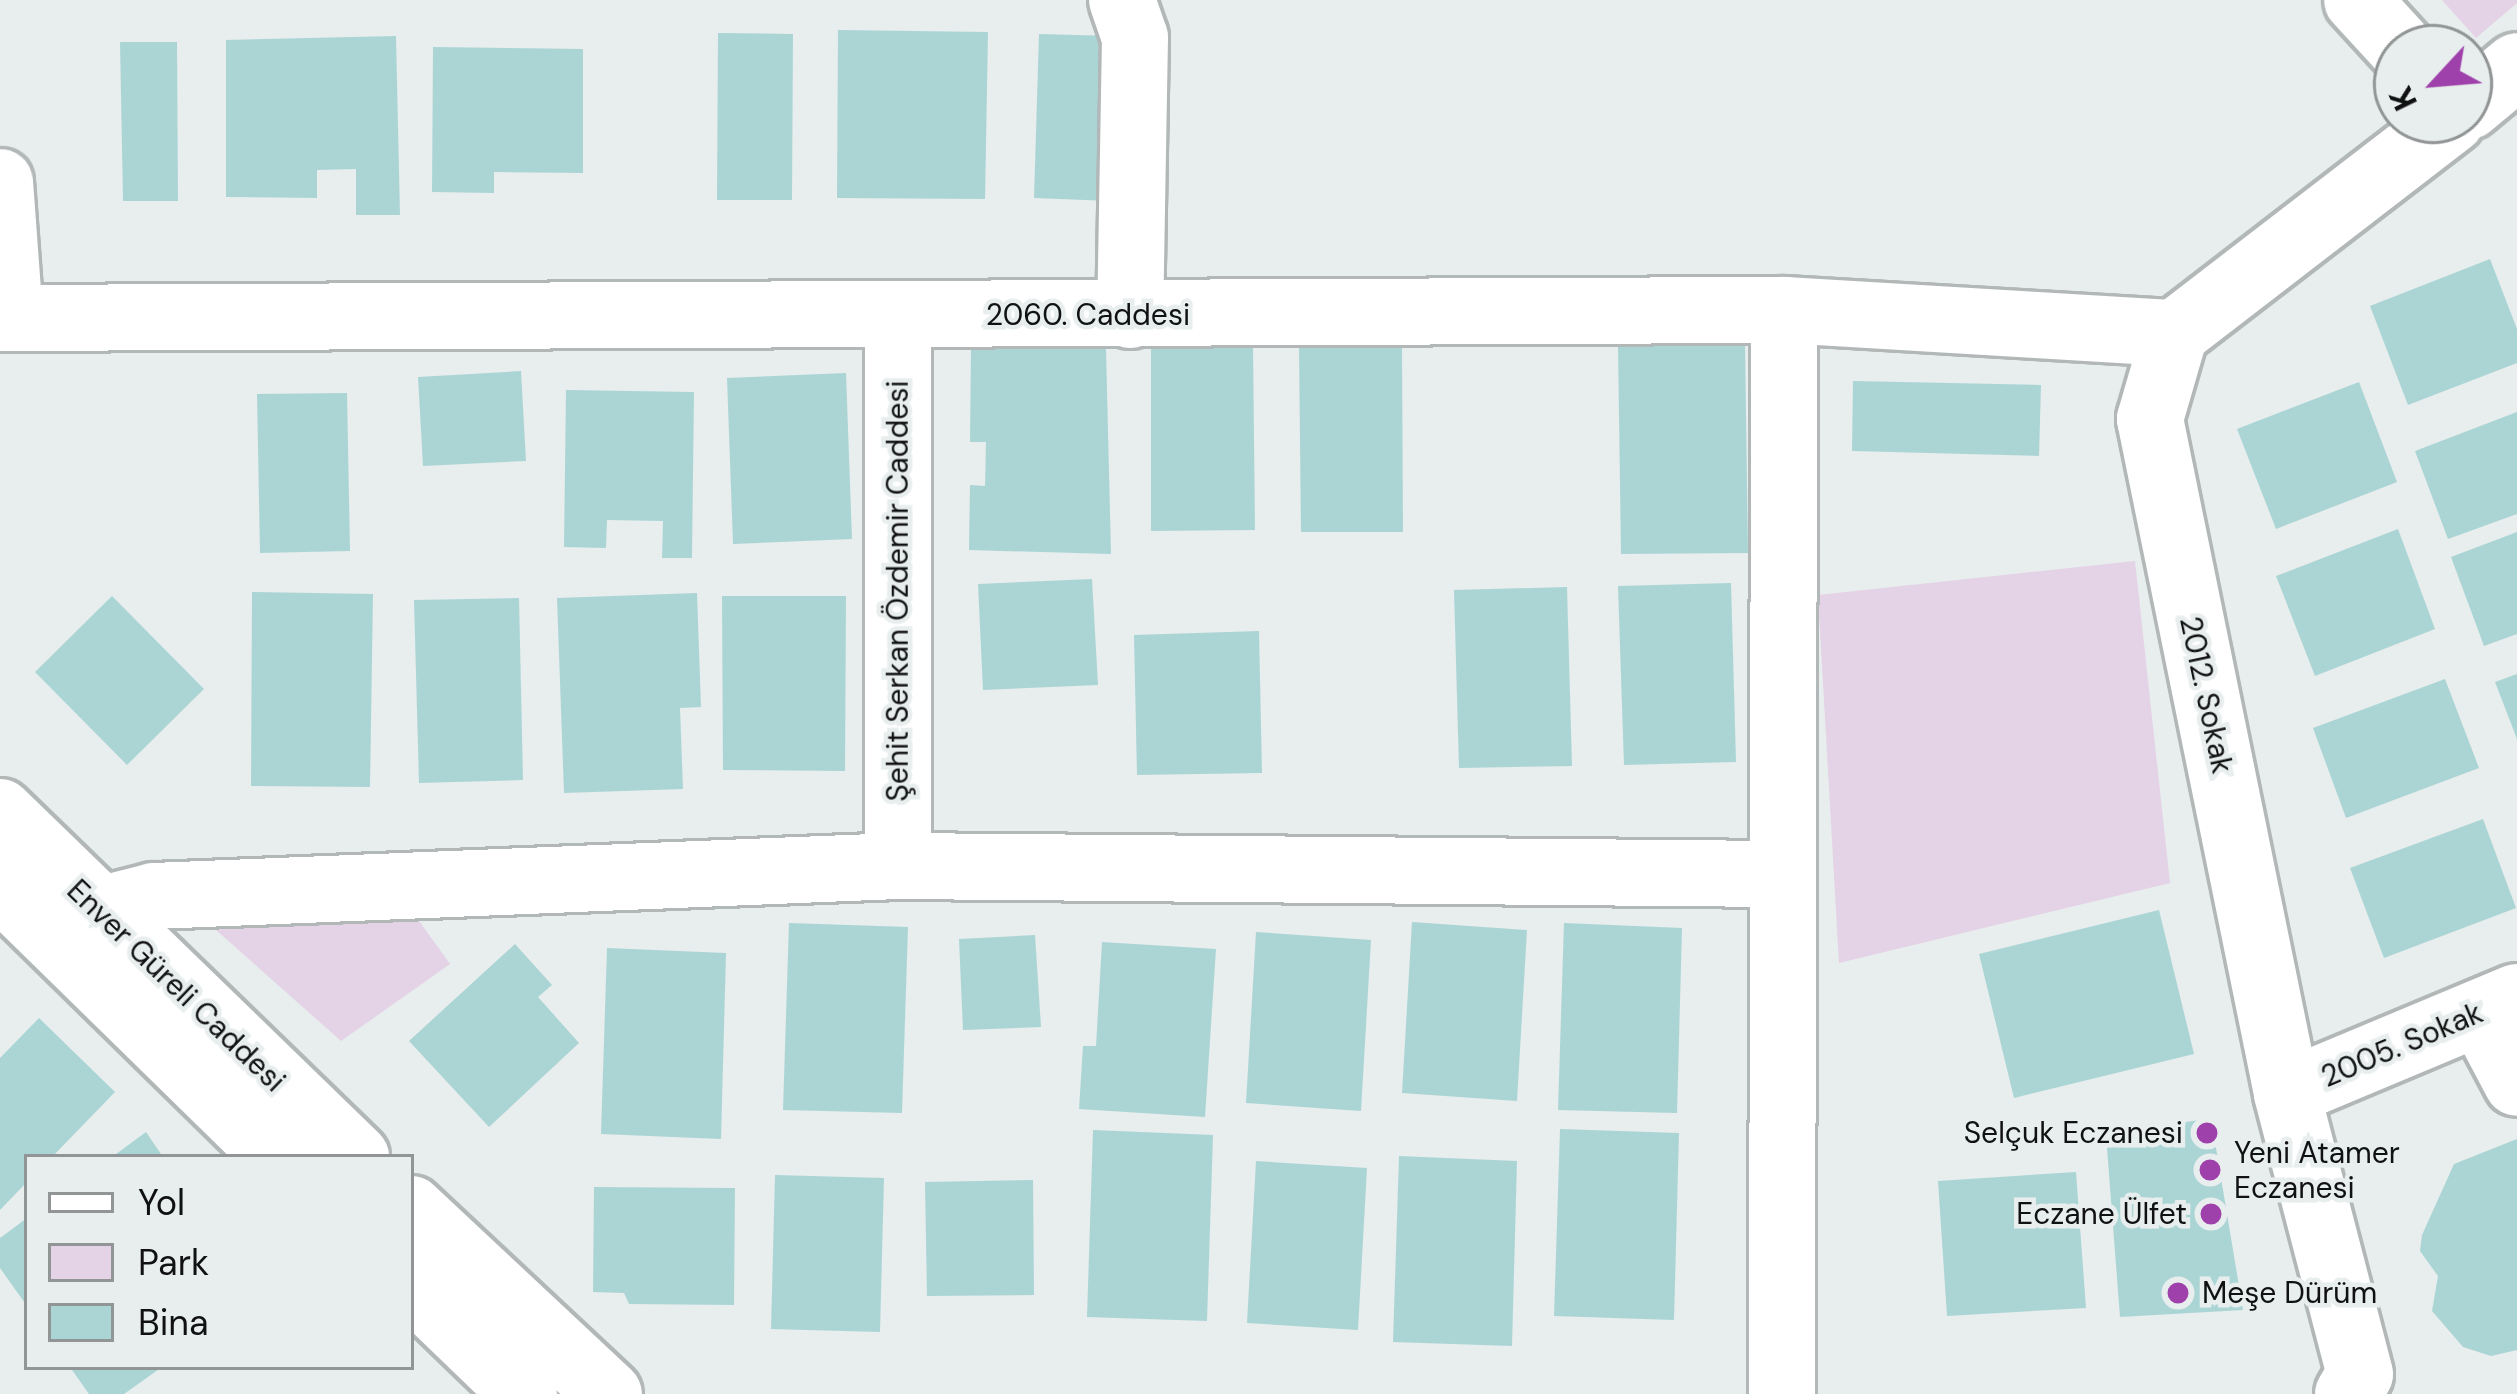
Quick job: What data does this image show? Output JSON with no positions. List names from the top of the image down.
{
  "streets": {
    "street": [
      "2060. Caddesi",
      "Şehit Serkan Özdemir Caddesi",
      "2012. Sokak",
      "Enver Güreli Caddesi",
      "2005. Sokak"
    ]
  },
  "crossings": [
    ["2060. Caddesi", "Şehit Serkan Özdemir Caddesi"],
    ["2060. Caddesi", "2012. Sokak"],
    ["2012. Sokak", "2005. Sokak"]
  ],
  "places": [
    "Selçuk Eczanesi",
    "Yeni Atamer Eczanesi",
    "Eczane Ülfet",
    "Meşe Dürüm"
  ],
  "legend": ["Yol", "Park", "Bina"],
  "north": "bottom left"
}
